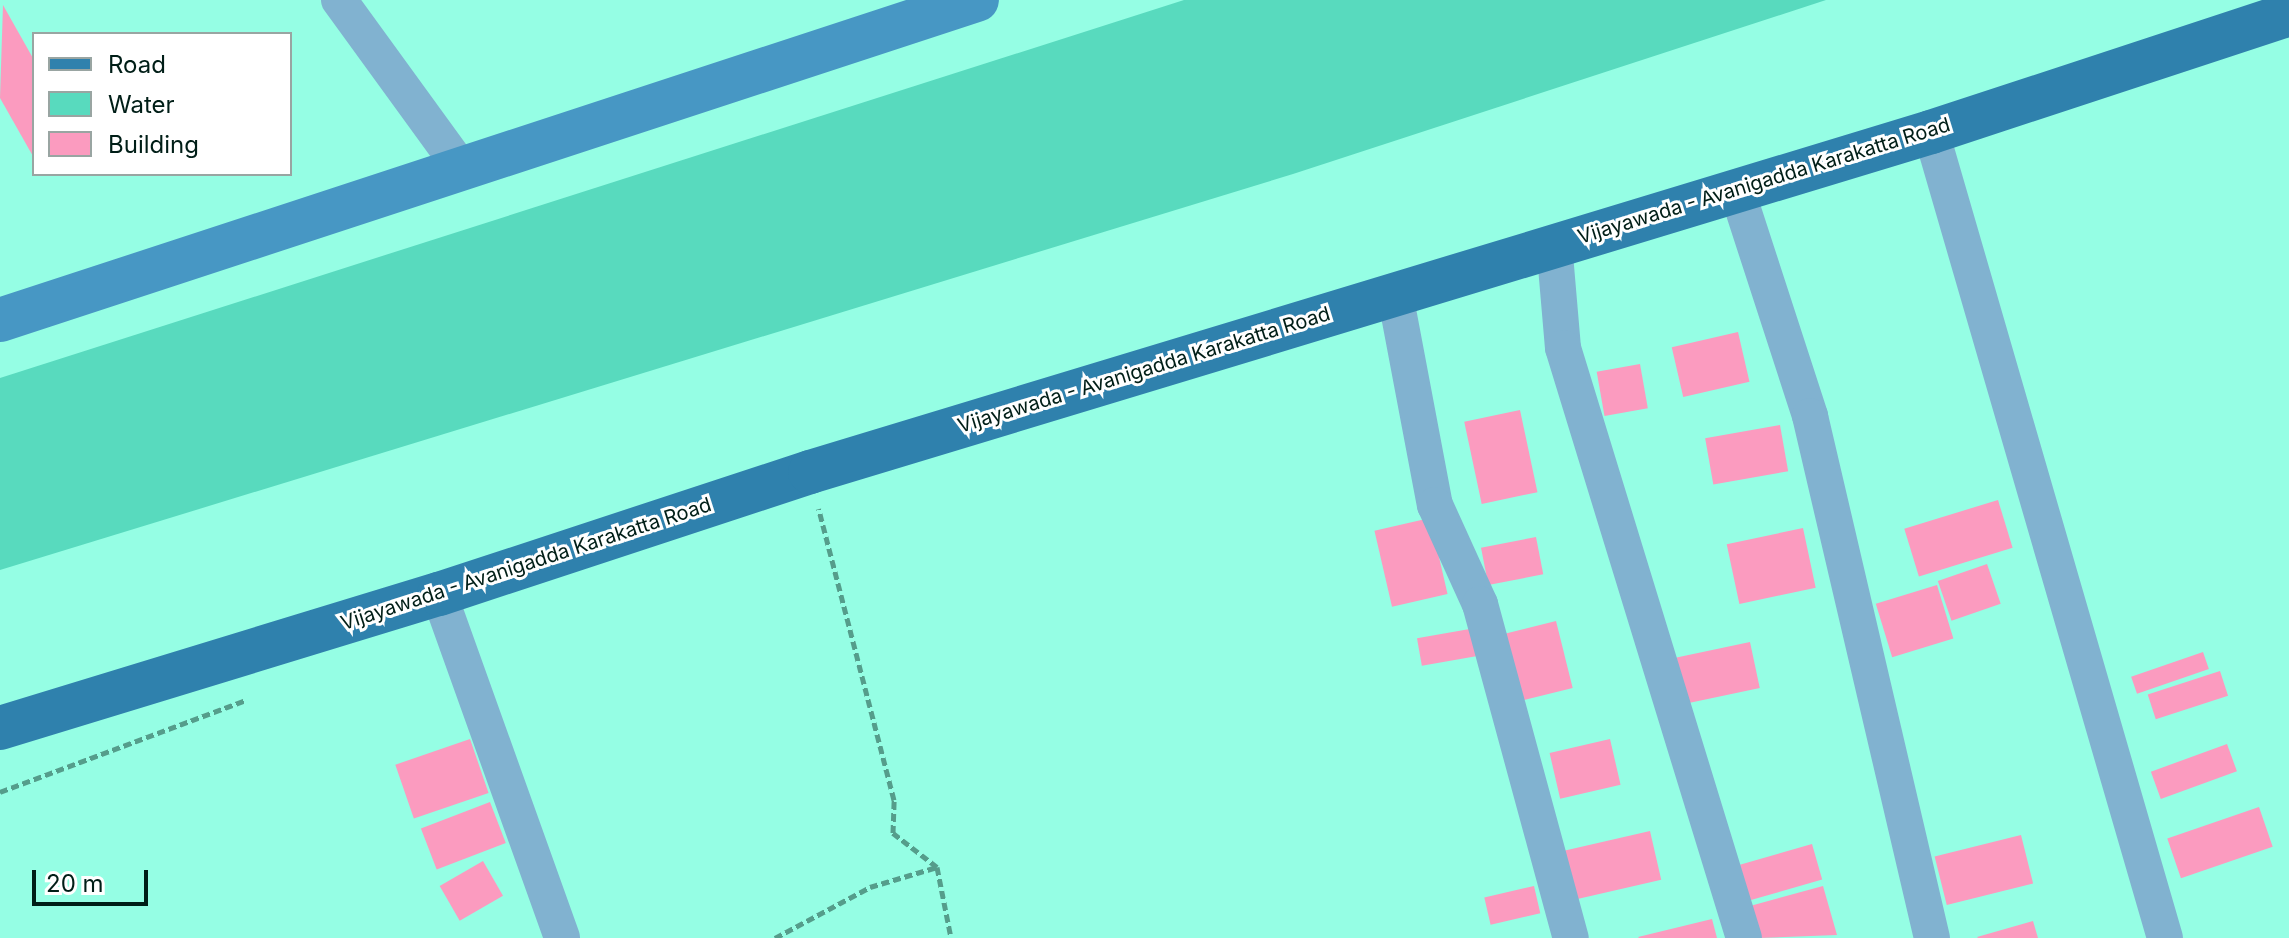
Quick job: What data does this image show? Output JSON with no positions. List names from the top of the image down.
{
  "streets": {
    "main road": ["Vijayawada - Avanigadda Karakatta Road"]
  },
  "legend": ["Road", "Water", "Building"],
  "scale_bar": "20 m"
}
